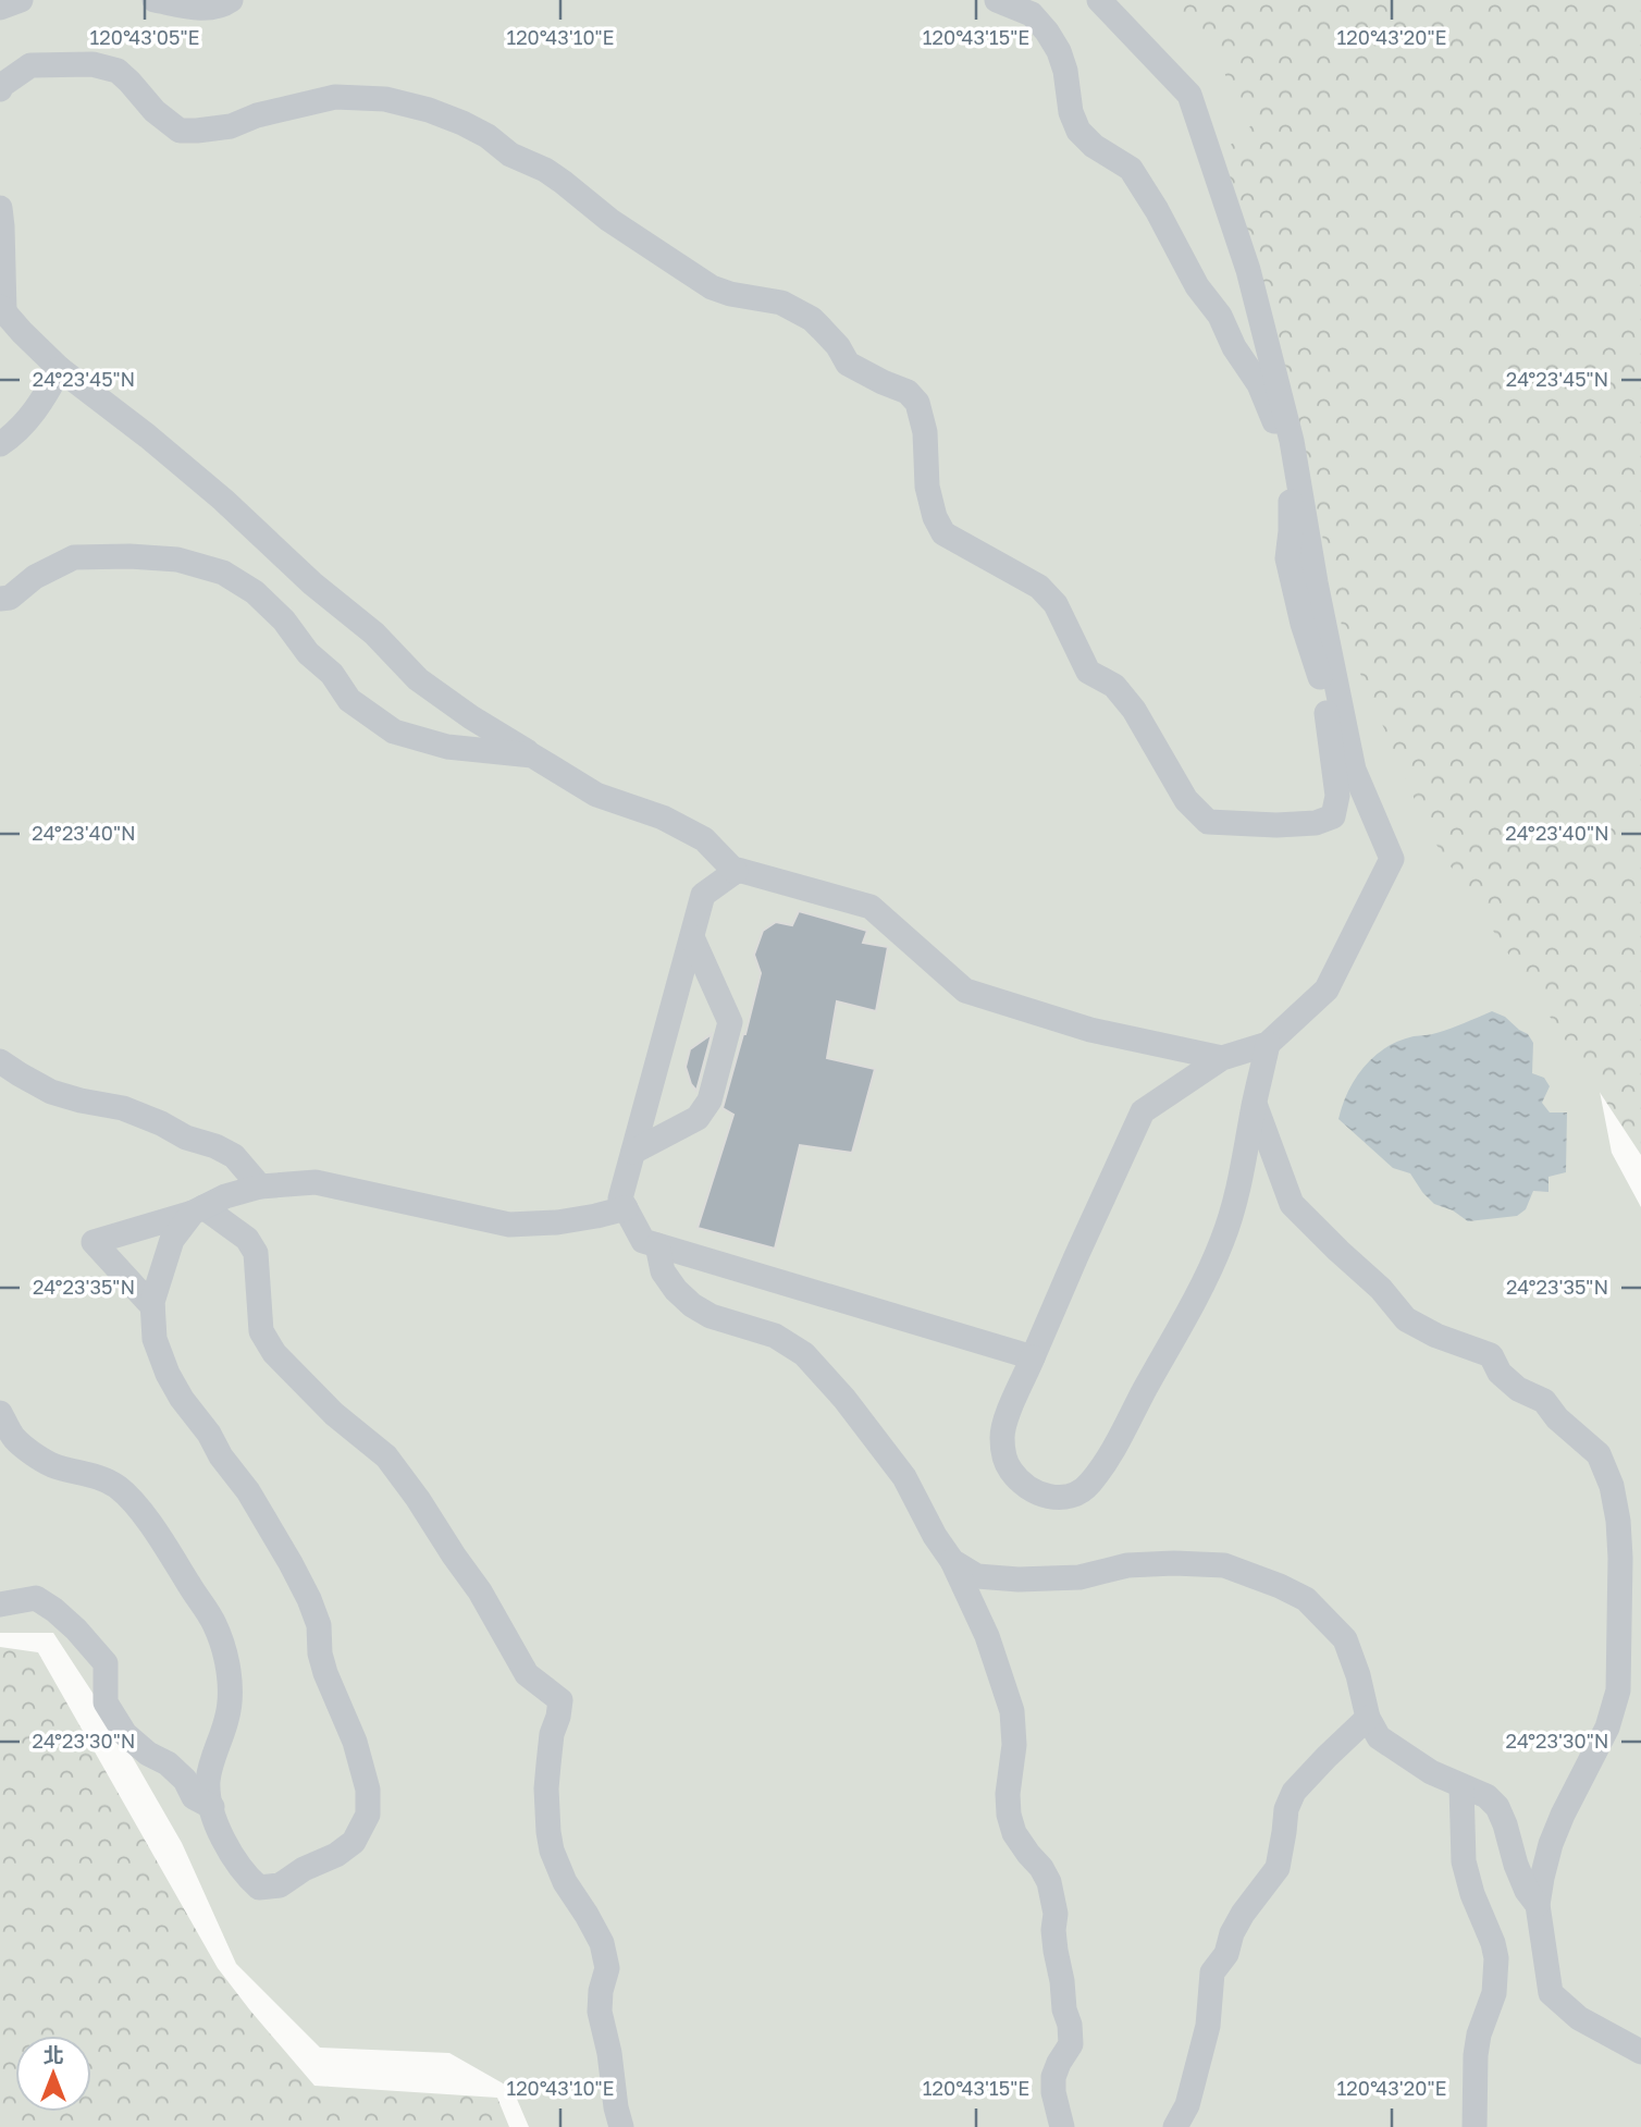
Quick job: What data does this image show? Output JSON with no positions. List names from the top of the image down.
{
  "north": "top",
  "coordinates": [
    "120°43'05\"E",
    "120°43'10\"E",
    "120°43'15\"E",
    "120°43'20\"E",
    "24°23'45\"N",
    "24°23'40\"N",
    "24°23'35\"N",
    "24°23'30\"N"
  ]
}
